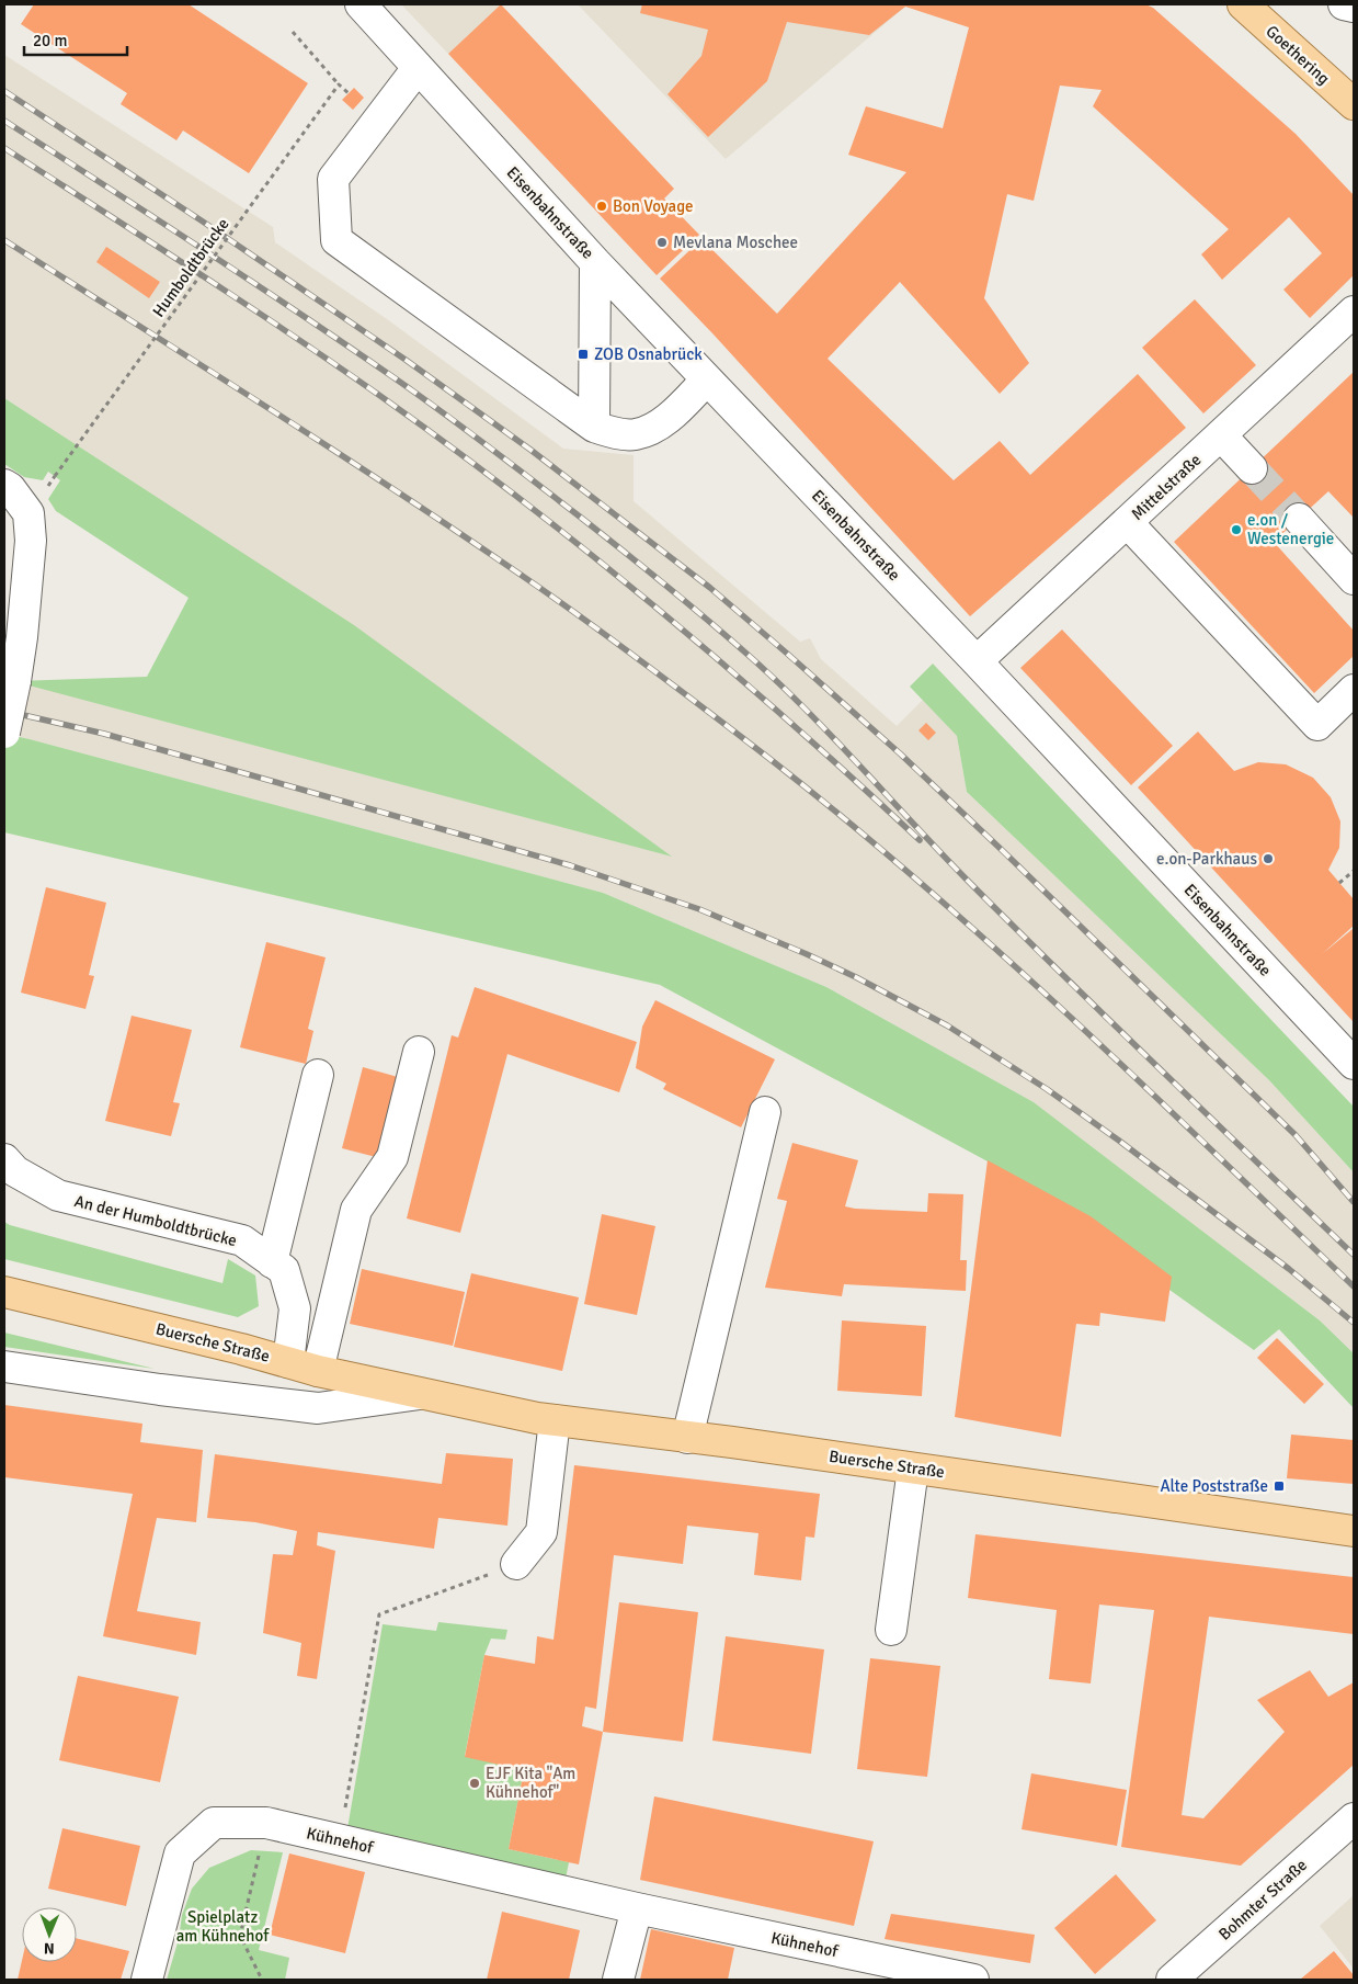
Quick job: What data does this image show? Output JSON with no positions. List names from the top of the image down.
{
  "streets": {
    "main road": ["Goethering", "Buersche Straße"],
    "street": [
      "Eisenbahnstraße",
      "Mittelstraße",
      "An der Humboldtbrücke",
      "Kühnehof",
      "Bohmter Straße"
    ],
    "path": ["Humboldtbrücke"]
  },
  "crossings": [
    ["Eisenbahnstraße", "Mittelstraße"],
    ["An der Humboldtbrücke", "Buersche Straße"]
  ],
  "parks": ["Spielplatz am Kühnehof"],
  "places": {
    "other": [
      "Bon Voyage",
      "Mevlana Moschee",
      "e.on / Westenergie",
      "e.on-Parkhaus",
      "EJF Kita \"Am Kühnehof\""
    ],
    "transit": ["ZOB Osnabrück", "Alte Poststraße"]
  },
  "scale_bar": "20 m",
  "north": "bottom"
}
